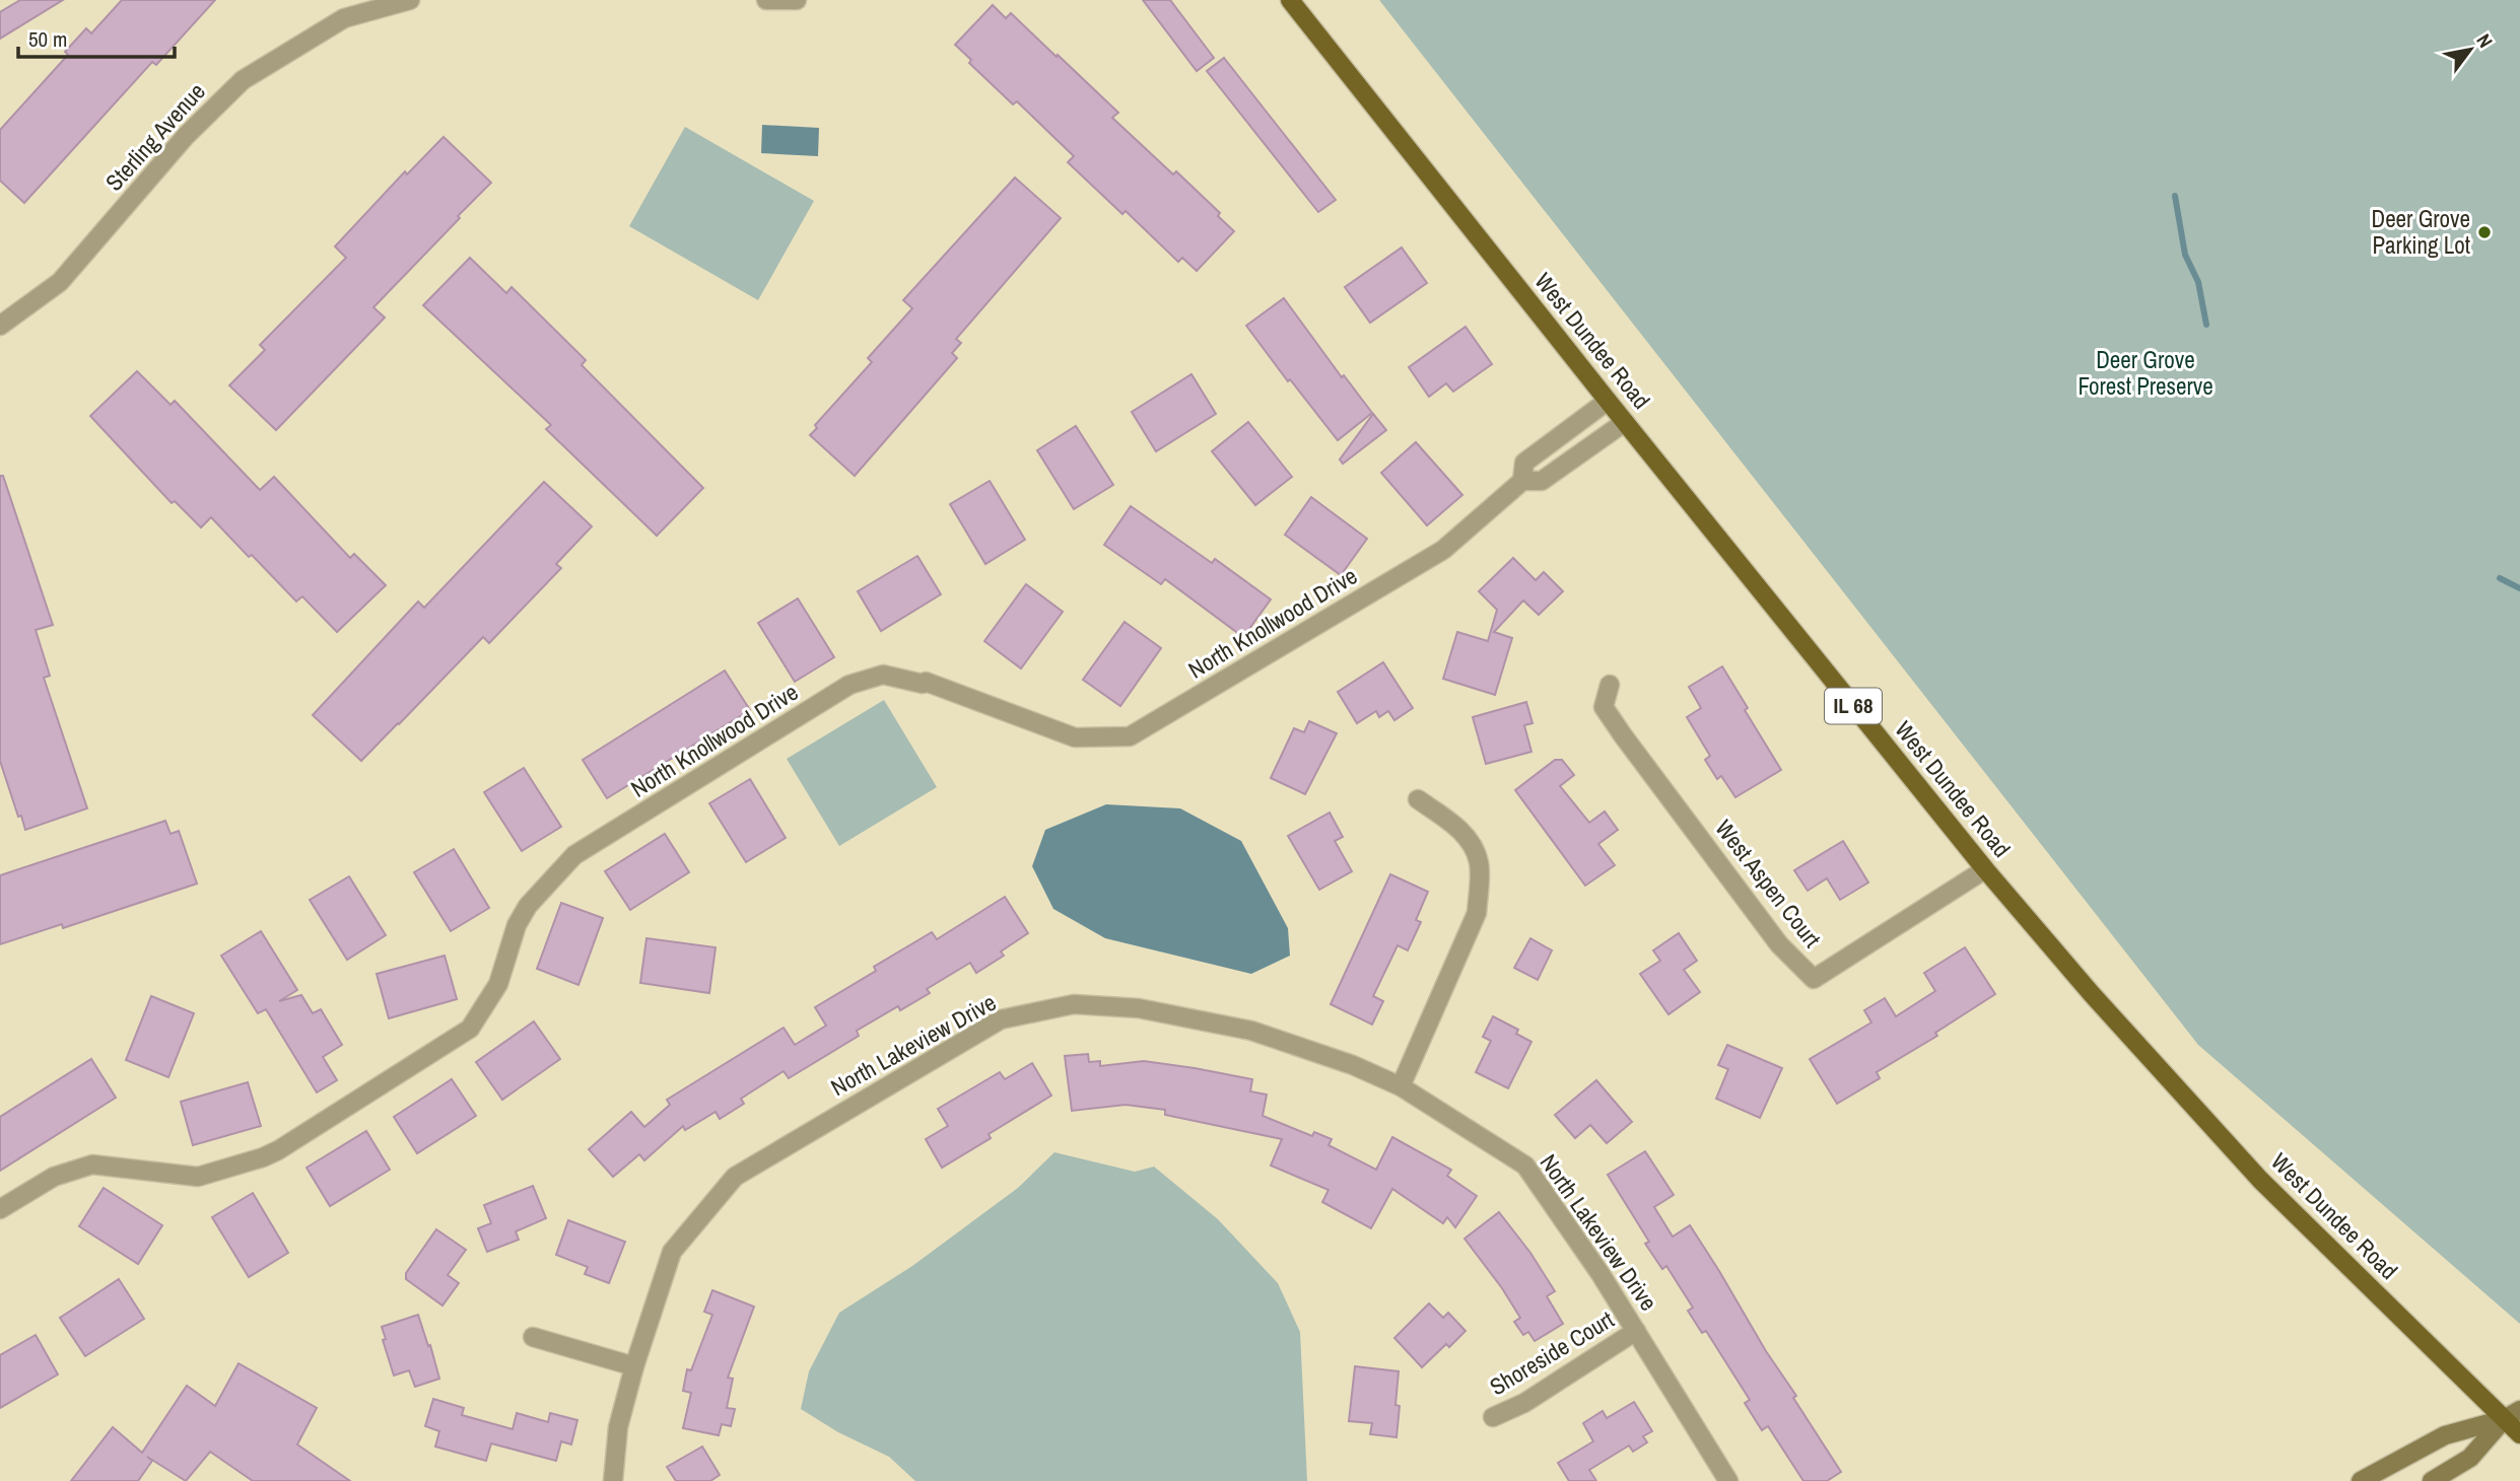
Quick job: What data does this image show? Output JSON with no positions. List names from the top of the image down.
{
  "streets": {
    "main road": ["West Dundee Road", "IL 68"],
    "street": [
      "Sterling Avenue",
      "North Knollwood Drive",
      "West Aspen Court",
      "North Lakeview Drive",
      "Shoreside Court"
    ]
  },
  "crossings": [
    ["West Dundee Road", "North Knollwood Drive"],
    ["West Dundee Road", "West Aspen Court"],
    ["North Lakeview Drive", "Shoreside Court"]
  ],
  "parks": ["Deer Grove Forest Preserve"],
  "places": ["Deer Grove Parking Lot"],
  "scale_bar": "50 m",
  "north": "top right"
}
